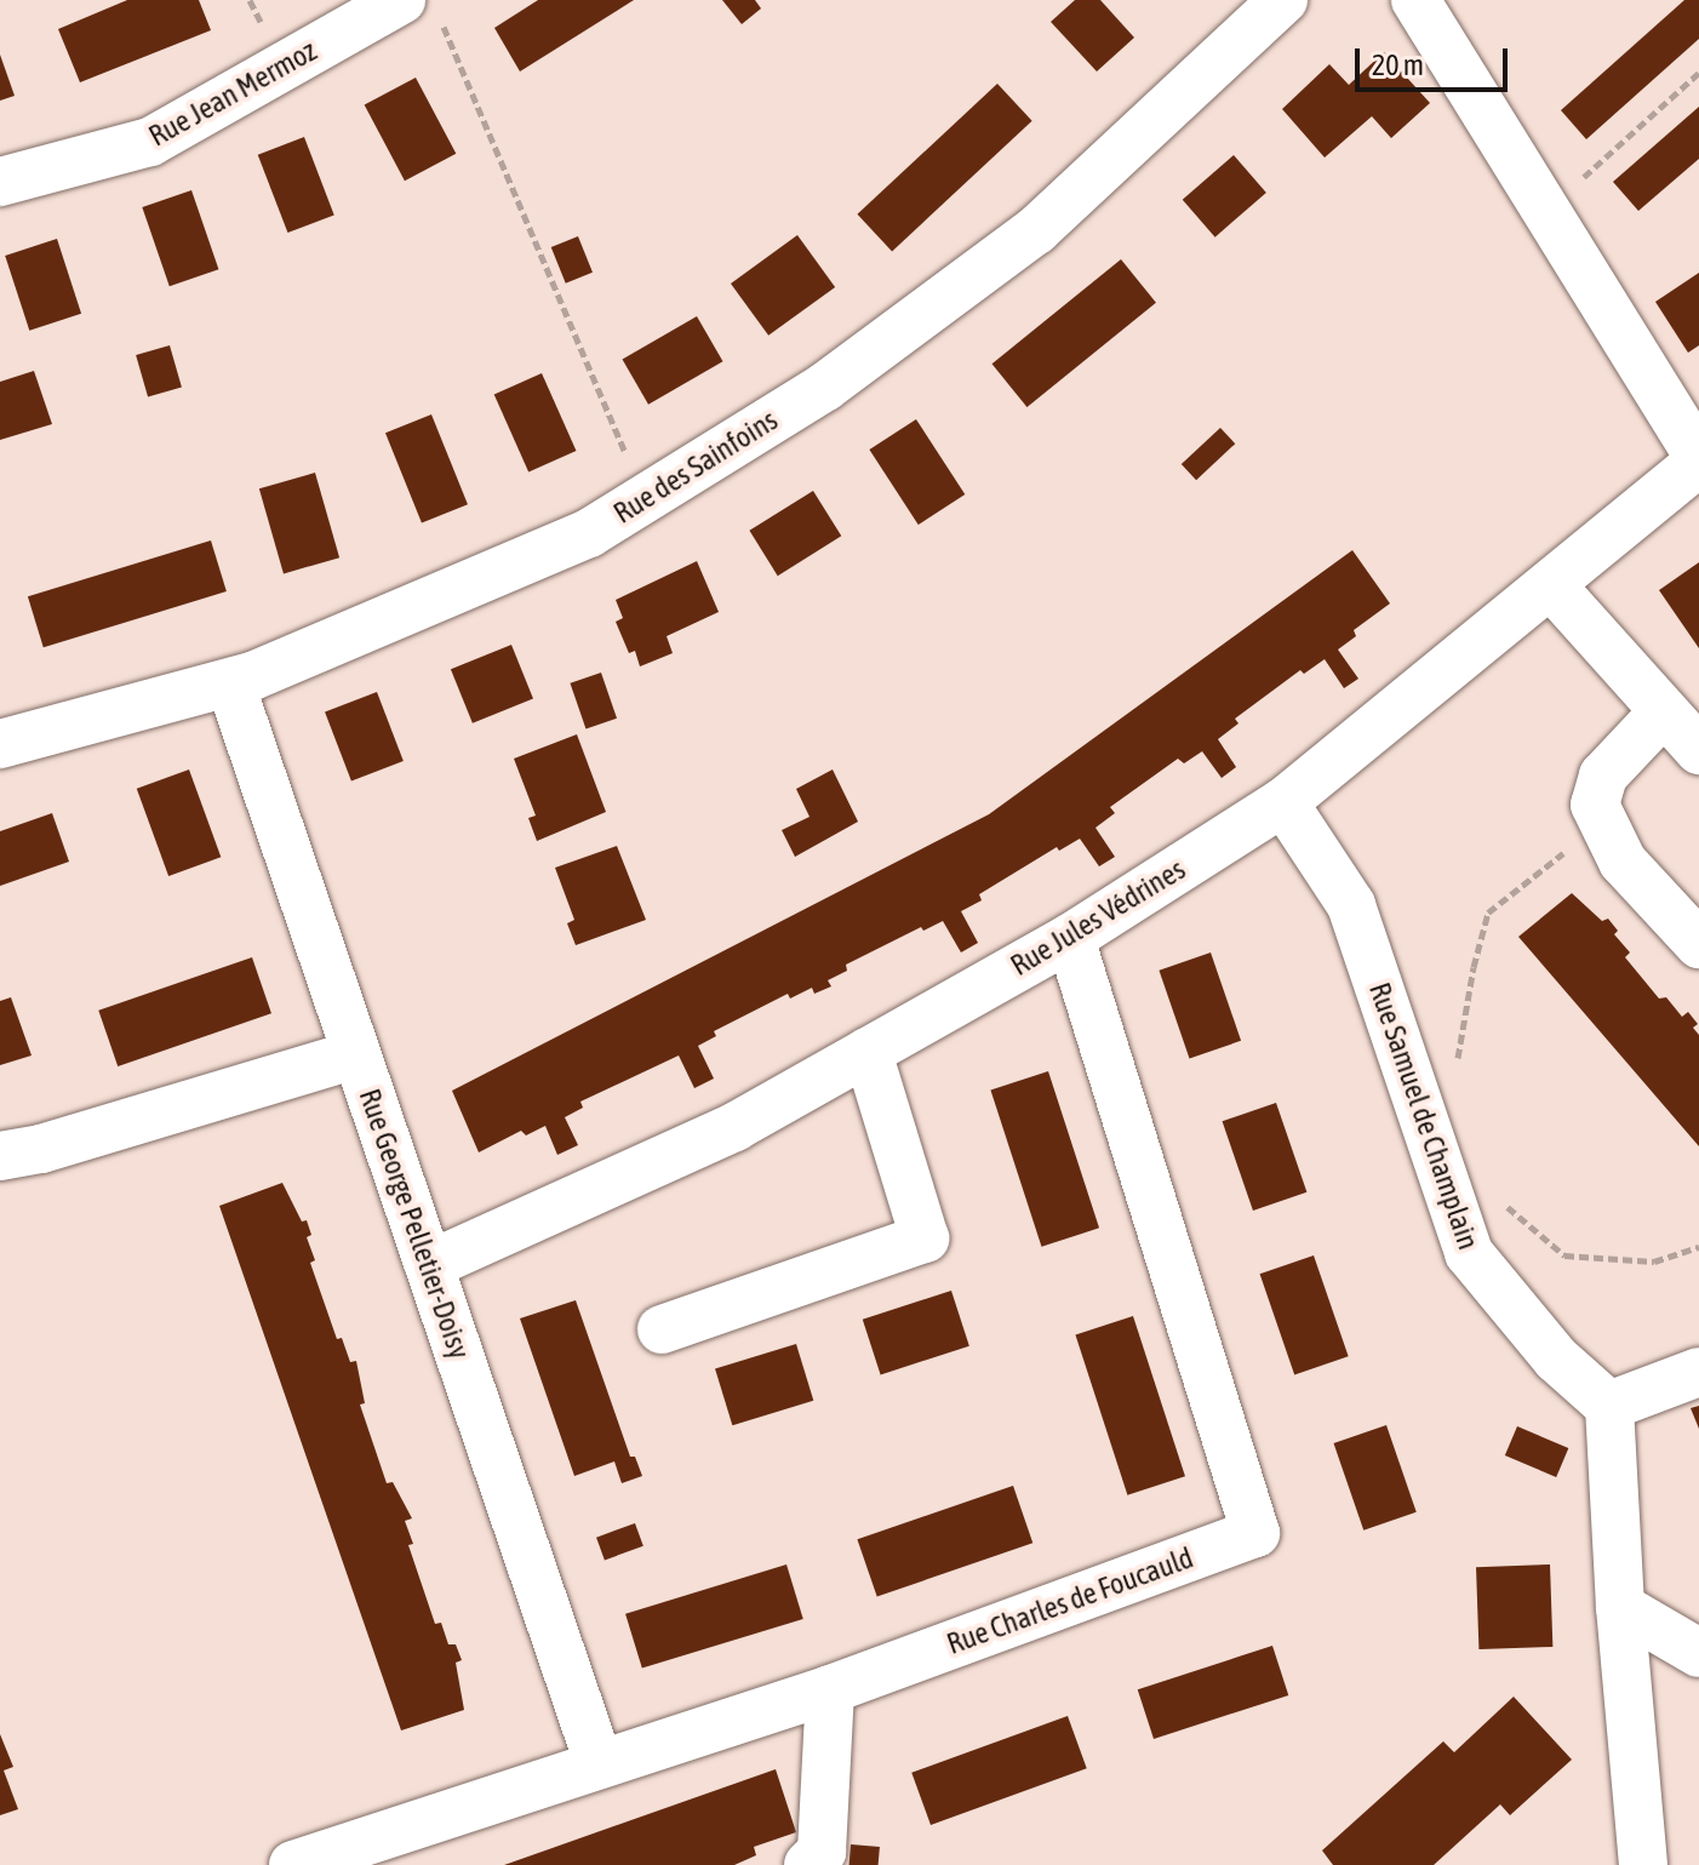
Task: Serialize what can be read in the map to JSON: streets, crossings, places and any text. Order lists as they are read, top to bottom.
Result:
{
  "streets": {
    "street": [
      "Rue Jean Mermoz",
      "Rue des Sainfoins",
      "Rue Jules Védrines",
      "Rue Samuel de Champlain",
      "Rue George Pelletier-Doisy",
      "Rue Charles de Foucauld"
    ]
  },
  "crossings": [
    ["Rue des Sainfoins", "Rue George Pelletier-Doisy"],
    ["Rue Jules Védrines", "Rue Samuel de Champlain"],
    ["Rue Jules Védrines", "Rue George Pelletier-Doisy"],
    ["Rue Jules Védrines", "Rue Charles de Foucauld"],
    ["Rue George Pelletier-Doisy", "Rue Charles de Foucauld"]
  ],
  "scale_bar": "20 m"
}
